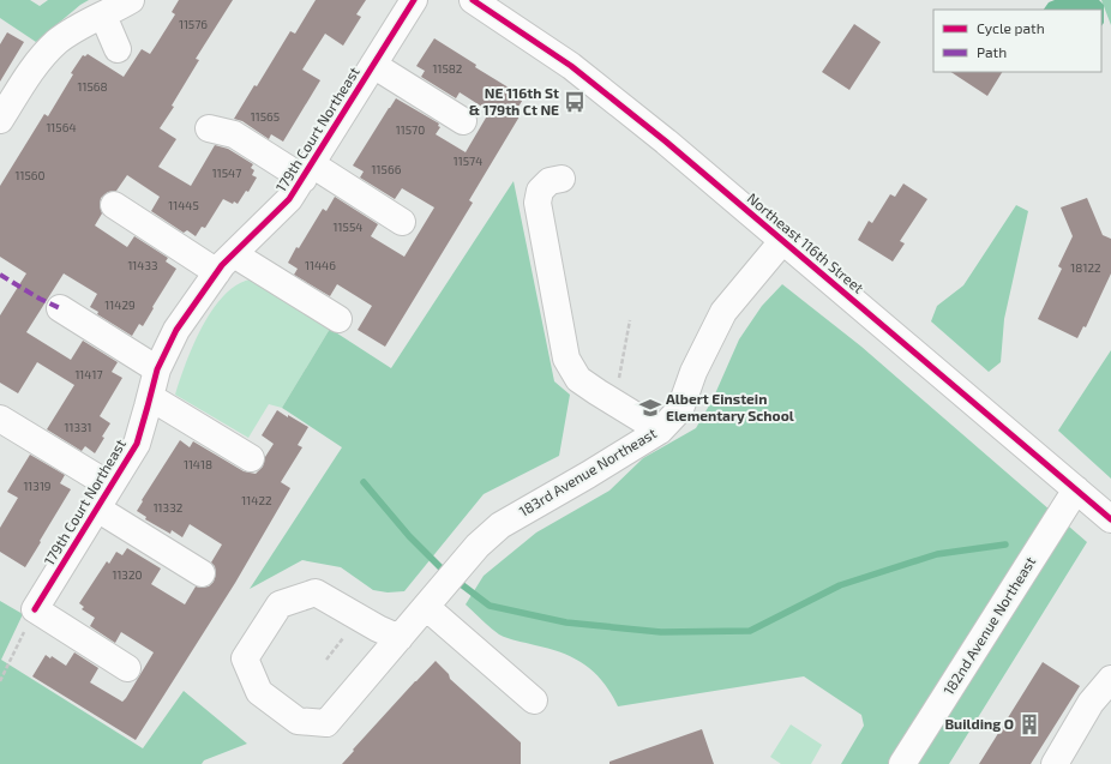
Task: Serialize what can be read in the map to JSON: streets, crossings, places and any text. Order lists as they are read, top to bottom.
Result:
{
  "streets": {
    "street": [
      "179th Court Northeast",
      "Northeast 116th Street",
      "183rd Avenue Northeast",
      "182nd Avenue Northeast"
    ]
  },
  "crossings": [
    ["Northeast 116th Street", "183rd Avenue Northeast"],
    ["Northeast 116th Street", "182nd Avenue Northeast"]
  ],
  "places": {
    "bus stop": ["NE 116th St & 179th Ct NE"],
    "school or university": ["Albert Einstein Elementary School"],
    "building": ["Building O"]
  },
  "house_numbers": [
    "11576",
    "11582",
    "11568",
    "11565",
    "11564",
    "11570",
    "11574",
    "11566",
    "11547",
    "11560",
    "11445",
    "11554",
    "11433",
    "11446",
    "18122",
    "11429",
    "11417",
    "11331",
    "11418",
    "11319",
    "11422",
    "11332",
    "11320"
  ],
  "legend": ["Cycle path", "Path"]
}
